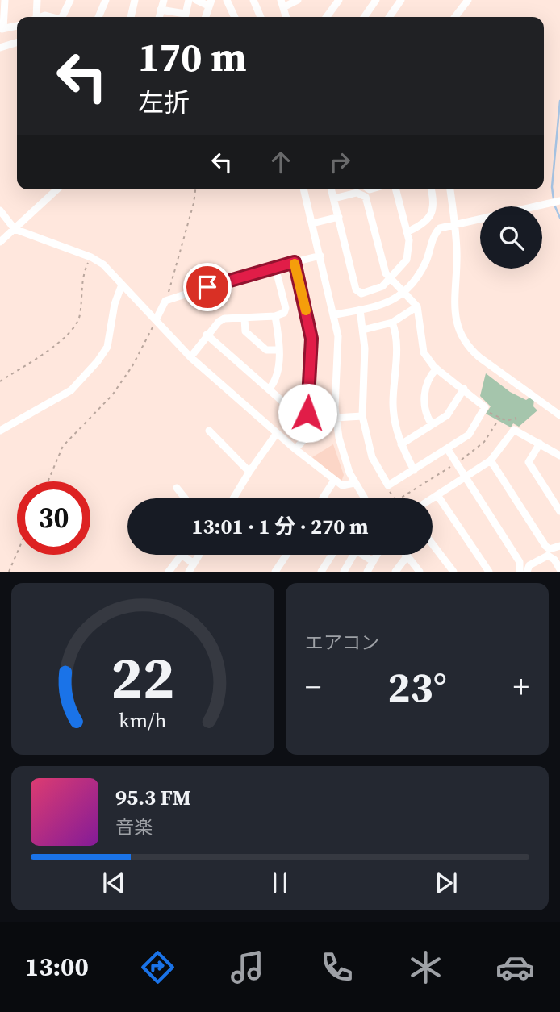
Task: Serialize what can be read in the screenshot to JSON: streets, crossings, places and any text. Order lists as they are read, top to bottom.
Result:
{
  "page": {
    "turn": ["170 m", "左折"],
    "limit": "30",
    "trip": "13:01 · 1 分 · 270 m",
    "tile": "エアコン",
    "heat": ["−", "23°", "+"],
    "song": ["95.3 FM", "音楽"],
    "tabs": "13:00",
    "gauge": ["22", "km/h"]
  }
}
